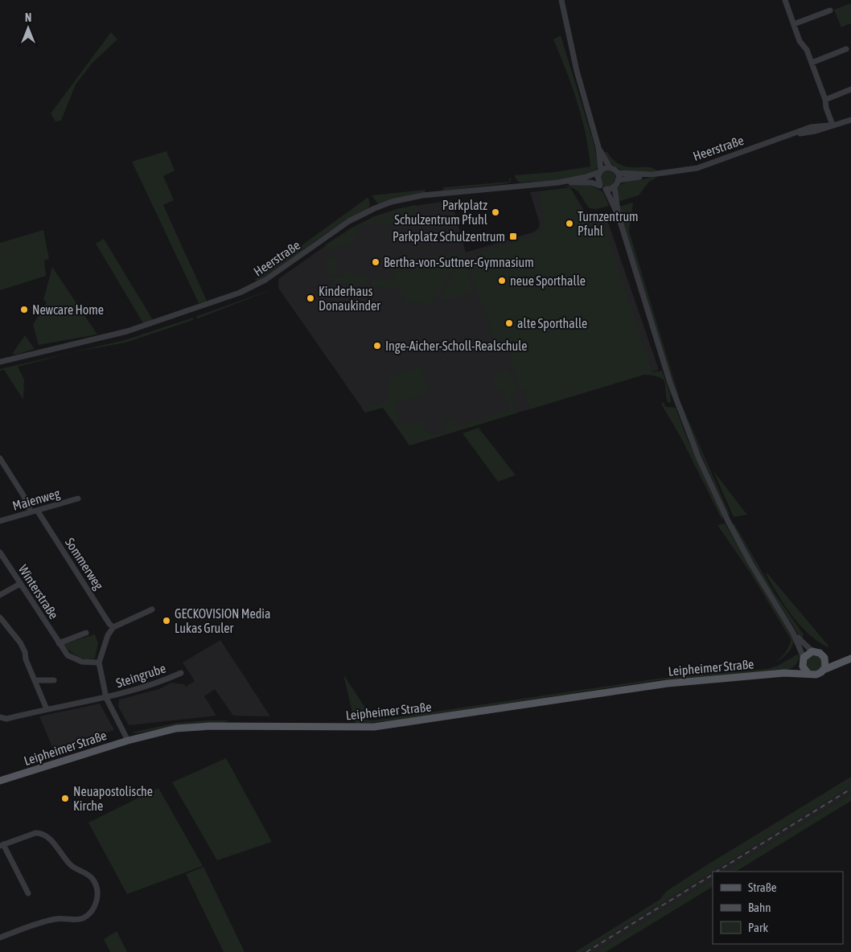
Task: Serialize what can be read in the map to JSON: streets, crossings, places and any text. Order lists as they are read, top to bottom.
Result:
{
  "streets": {
    "main road": ["Leipheimer Straße"],
    "street": [
      "Heerstraße",
      "Maienweg",
      "Sommerweg",
      "Winterstraße",
      "Steingrube"
    ]
  },
  "crossings": [
    ["Maienweg", "Sommerweg"]
  ],
  "places": {
    "other": [
      "Parkplatz Schulzentrum Pfuhl",
      "Turnzentrum Pfuhl",
      "Bertha-von-Suttner-Gymnasium",
      "neue Sporthalle",
      "Kinderhaus Donaukinder",
      "Newcare Home",
      "alte Sporthalle",
      "Inge-Aicher-Scholl-Realschule",
      "GECKOVISION Media Lukas Gruler",
      "Neuapostolische Kirche"
    ],
    "transit": ["Parkplatz Schulzentrum"]
  },
  "legend": ["Straße", "Bahn", "Park"],
  "north": "top"
}
